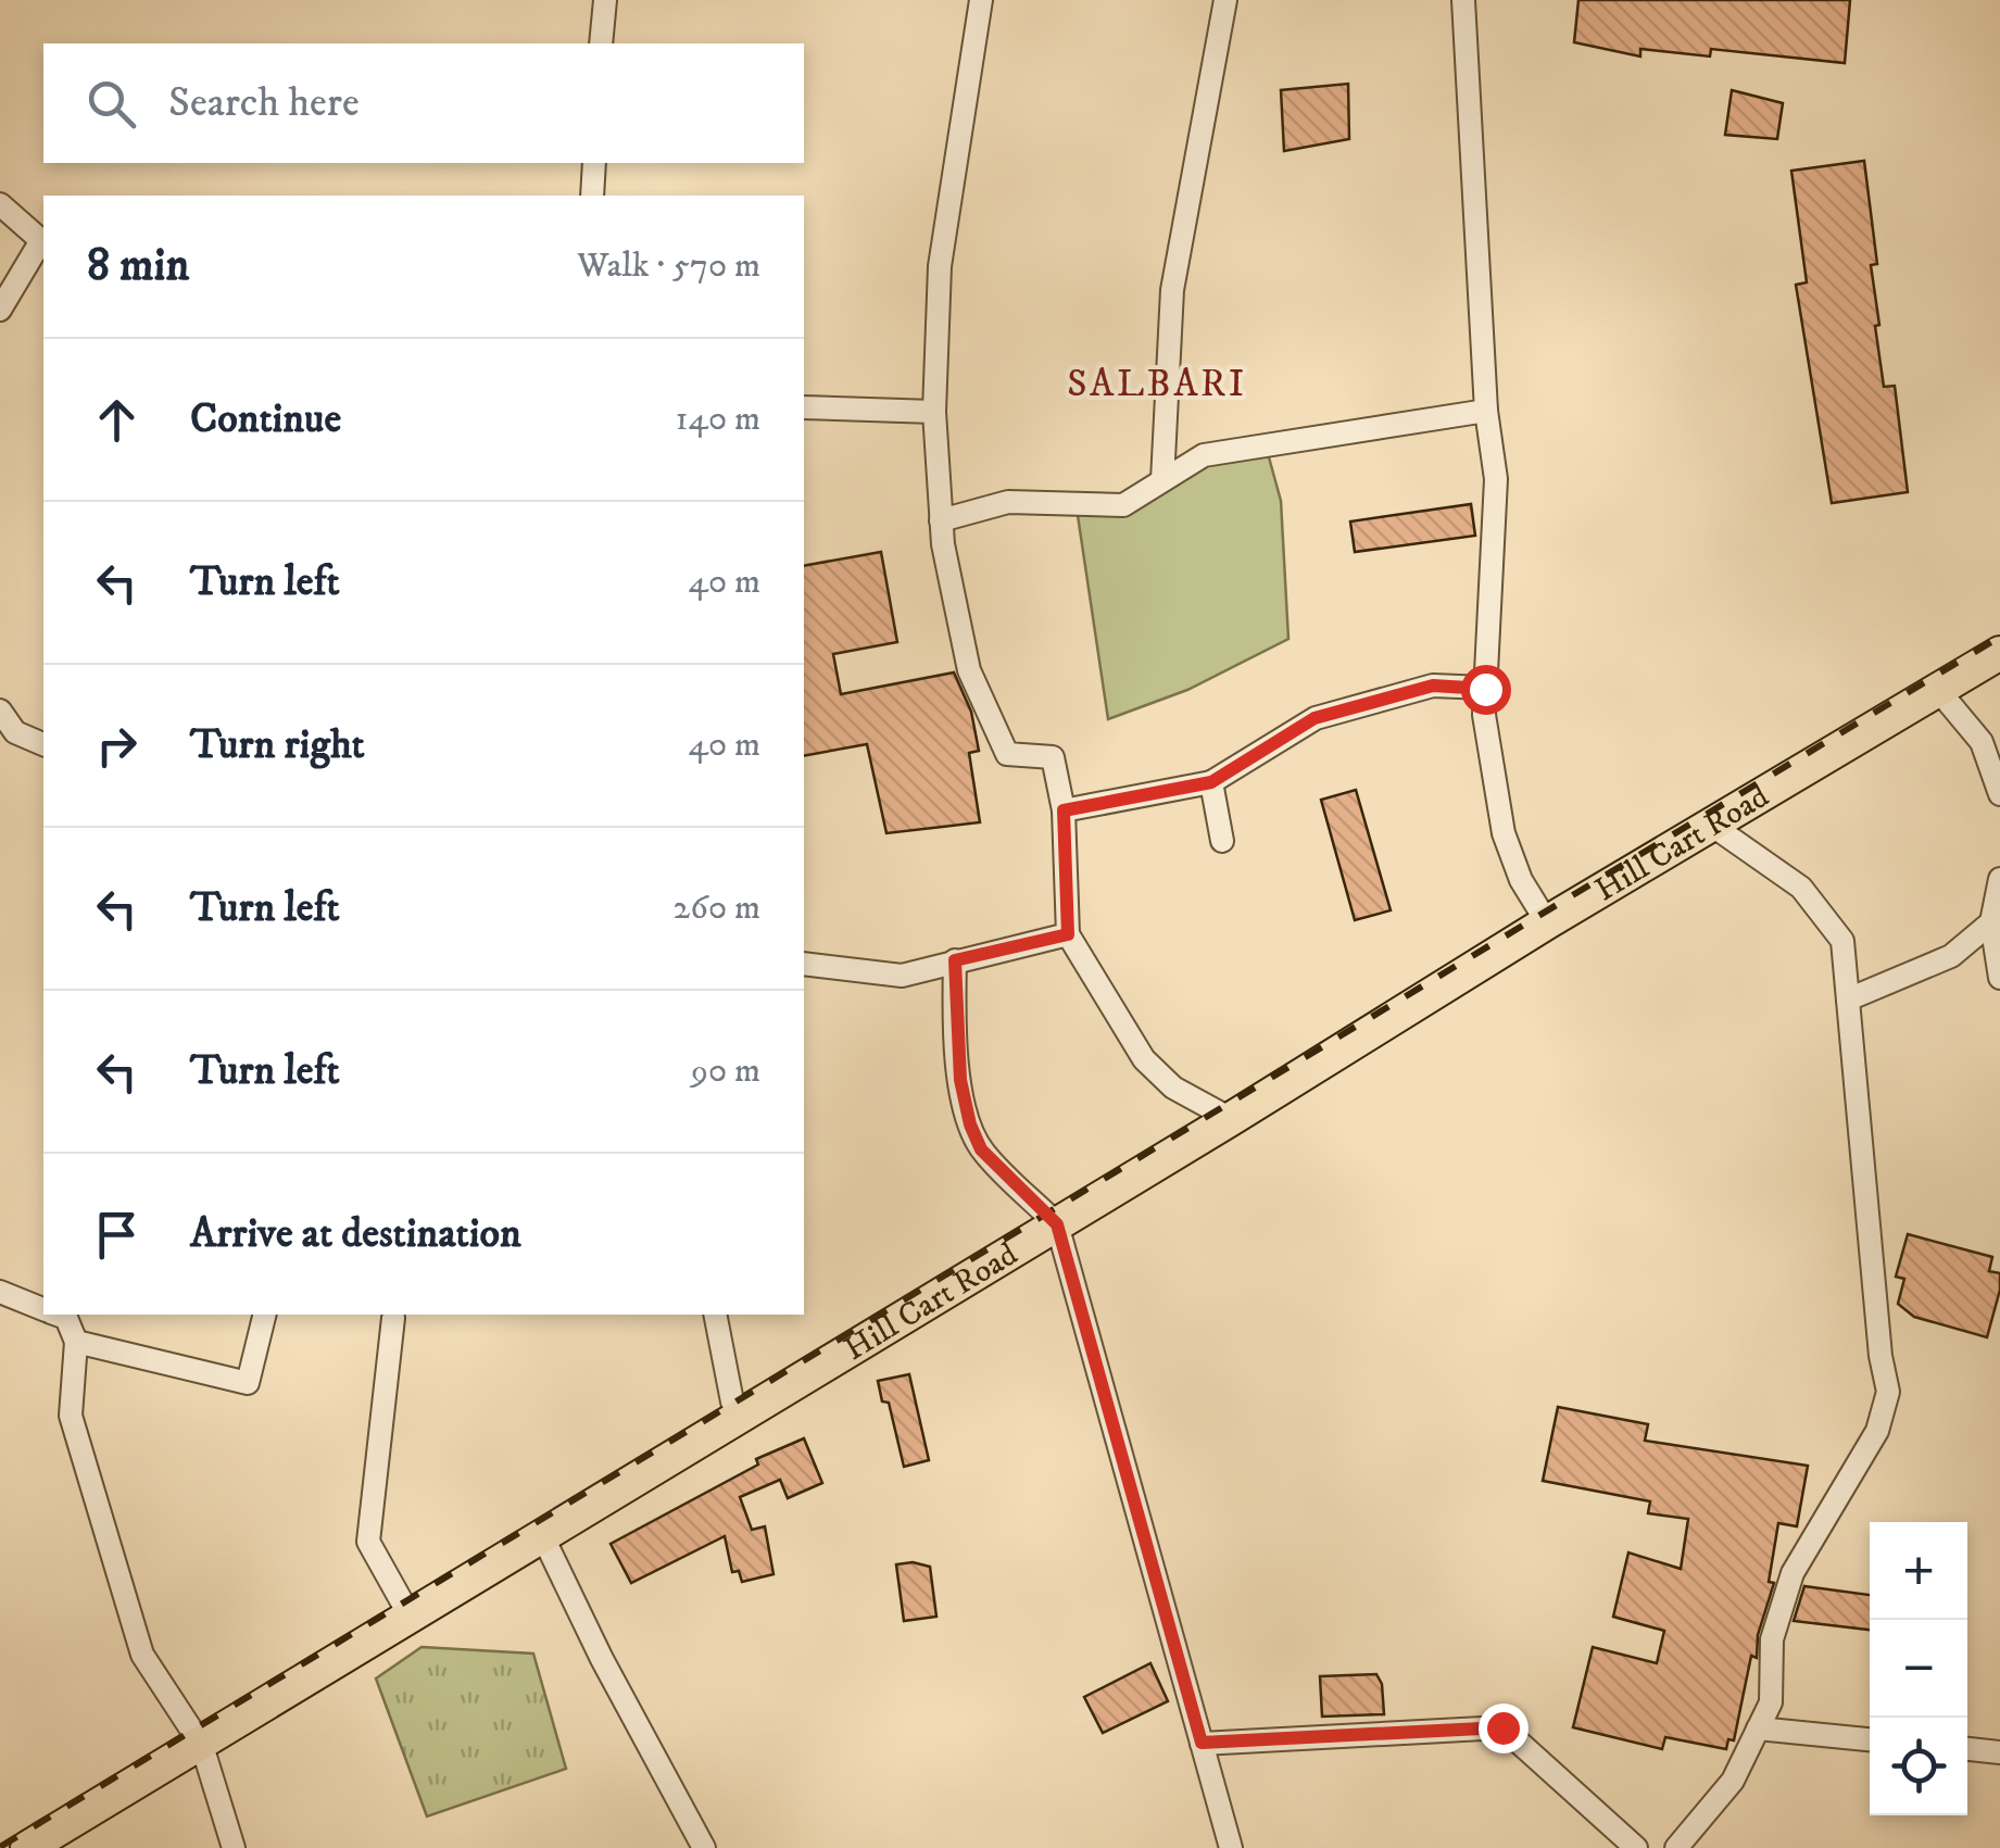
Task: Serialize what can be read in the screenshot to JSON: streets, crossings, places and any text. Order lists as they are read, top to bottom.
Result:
{
  "streets": {
    "highway": ["Hill Cart Road"]
  },
  "districts": ["SALBARI"],
  "page": {
    "search": "Search here",
    "heading": ["8 min", "Walk · 570 m"],
    "list": [
      ["Continue", "140 m"],
      ["Turn left", "40 m"],
      ["Turn right", "40 m"],
      ["Turn left", "260 m"],
      ["Turn left", "90 m"],
      "Arrive at destination"
    ],
    "map_buttons": ["+", "−"]
  }
}
